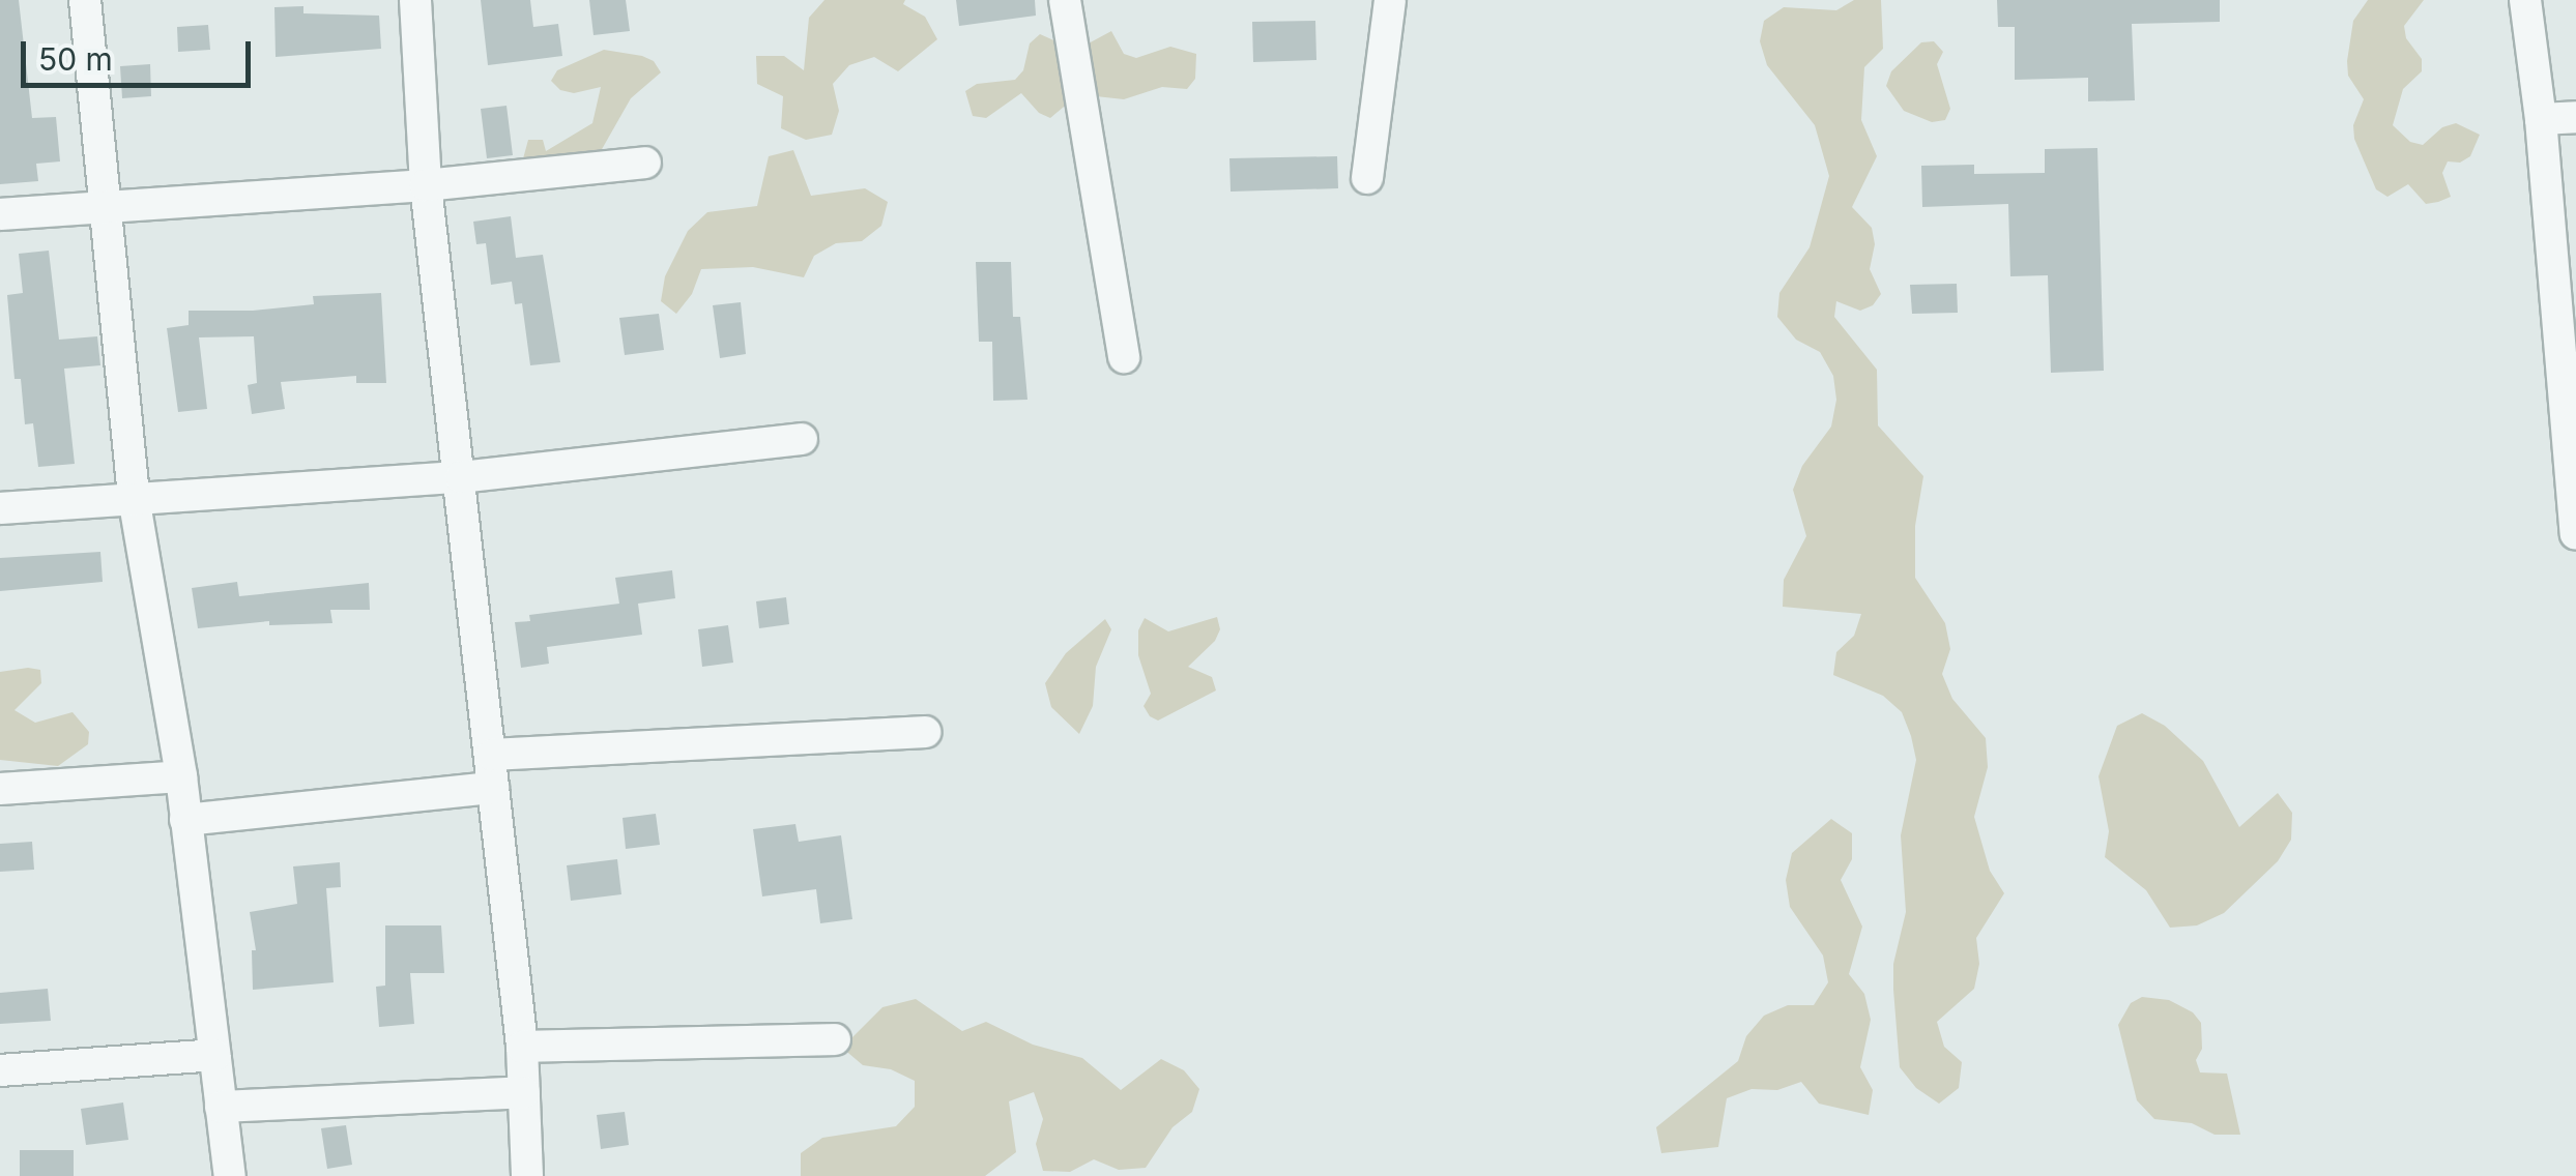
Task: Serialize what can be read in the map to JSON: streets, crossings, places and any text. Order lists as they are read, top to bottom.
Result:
{
  "scale_bar": "50 m"
}
